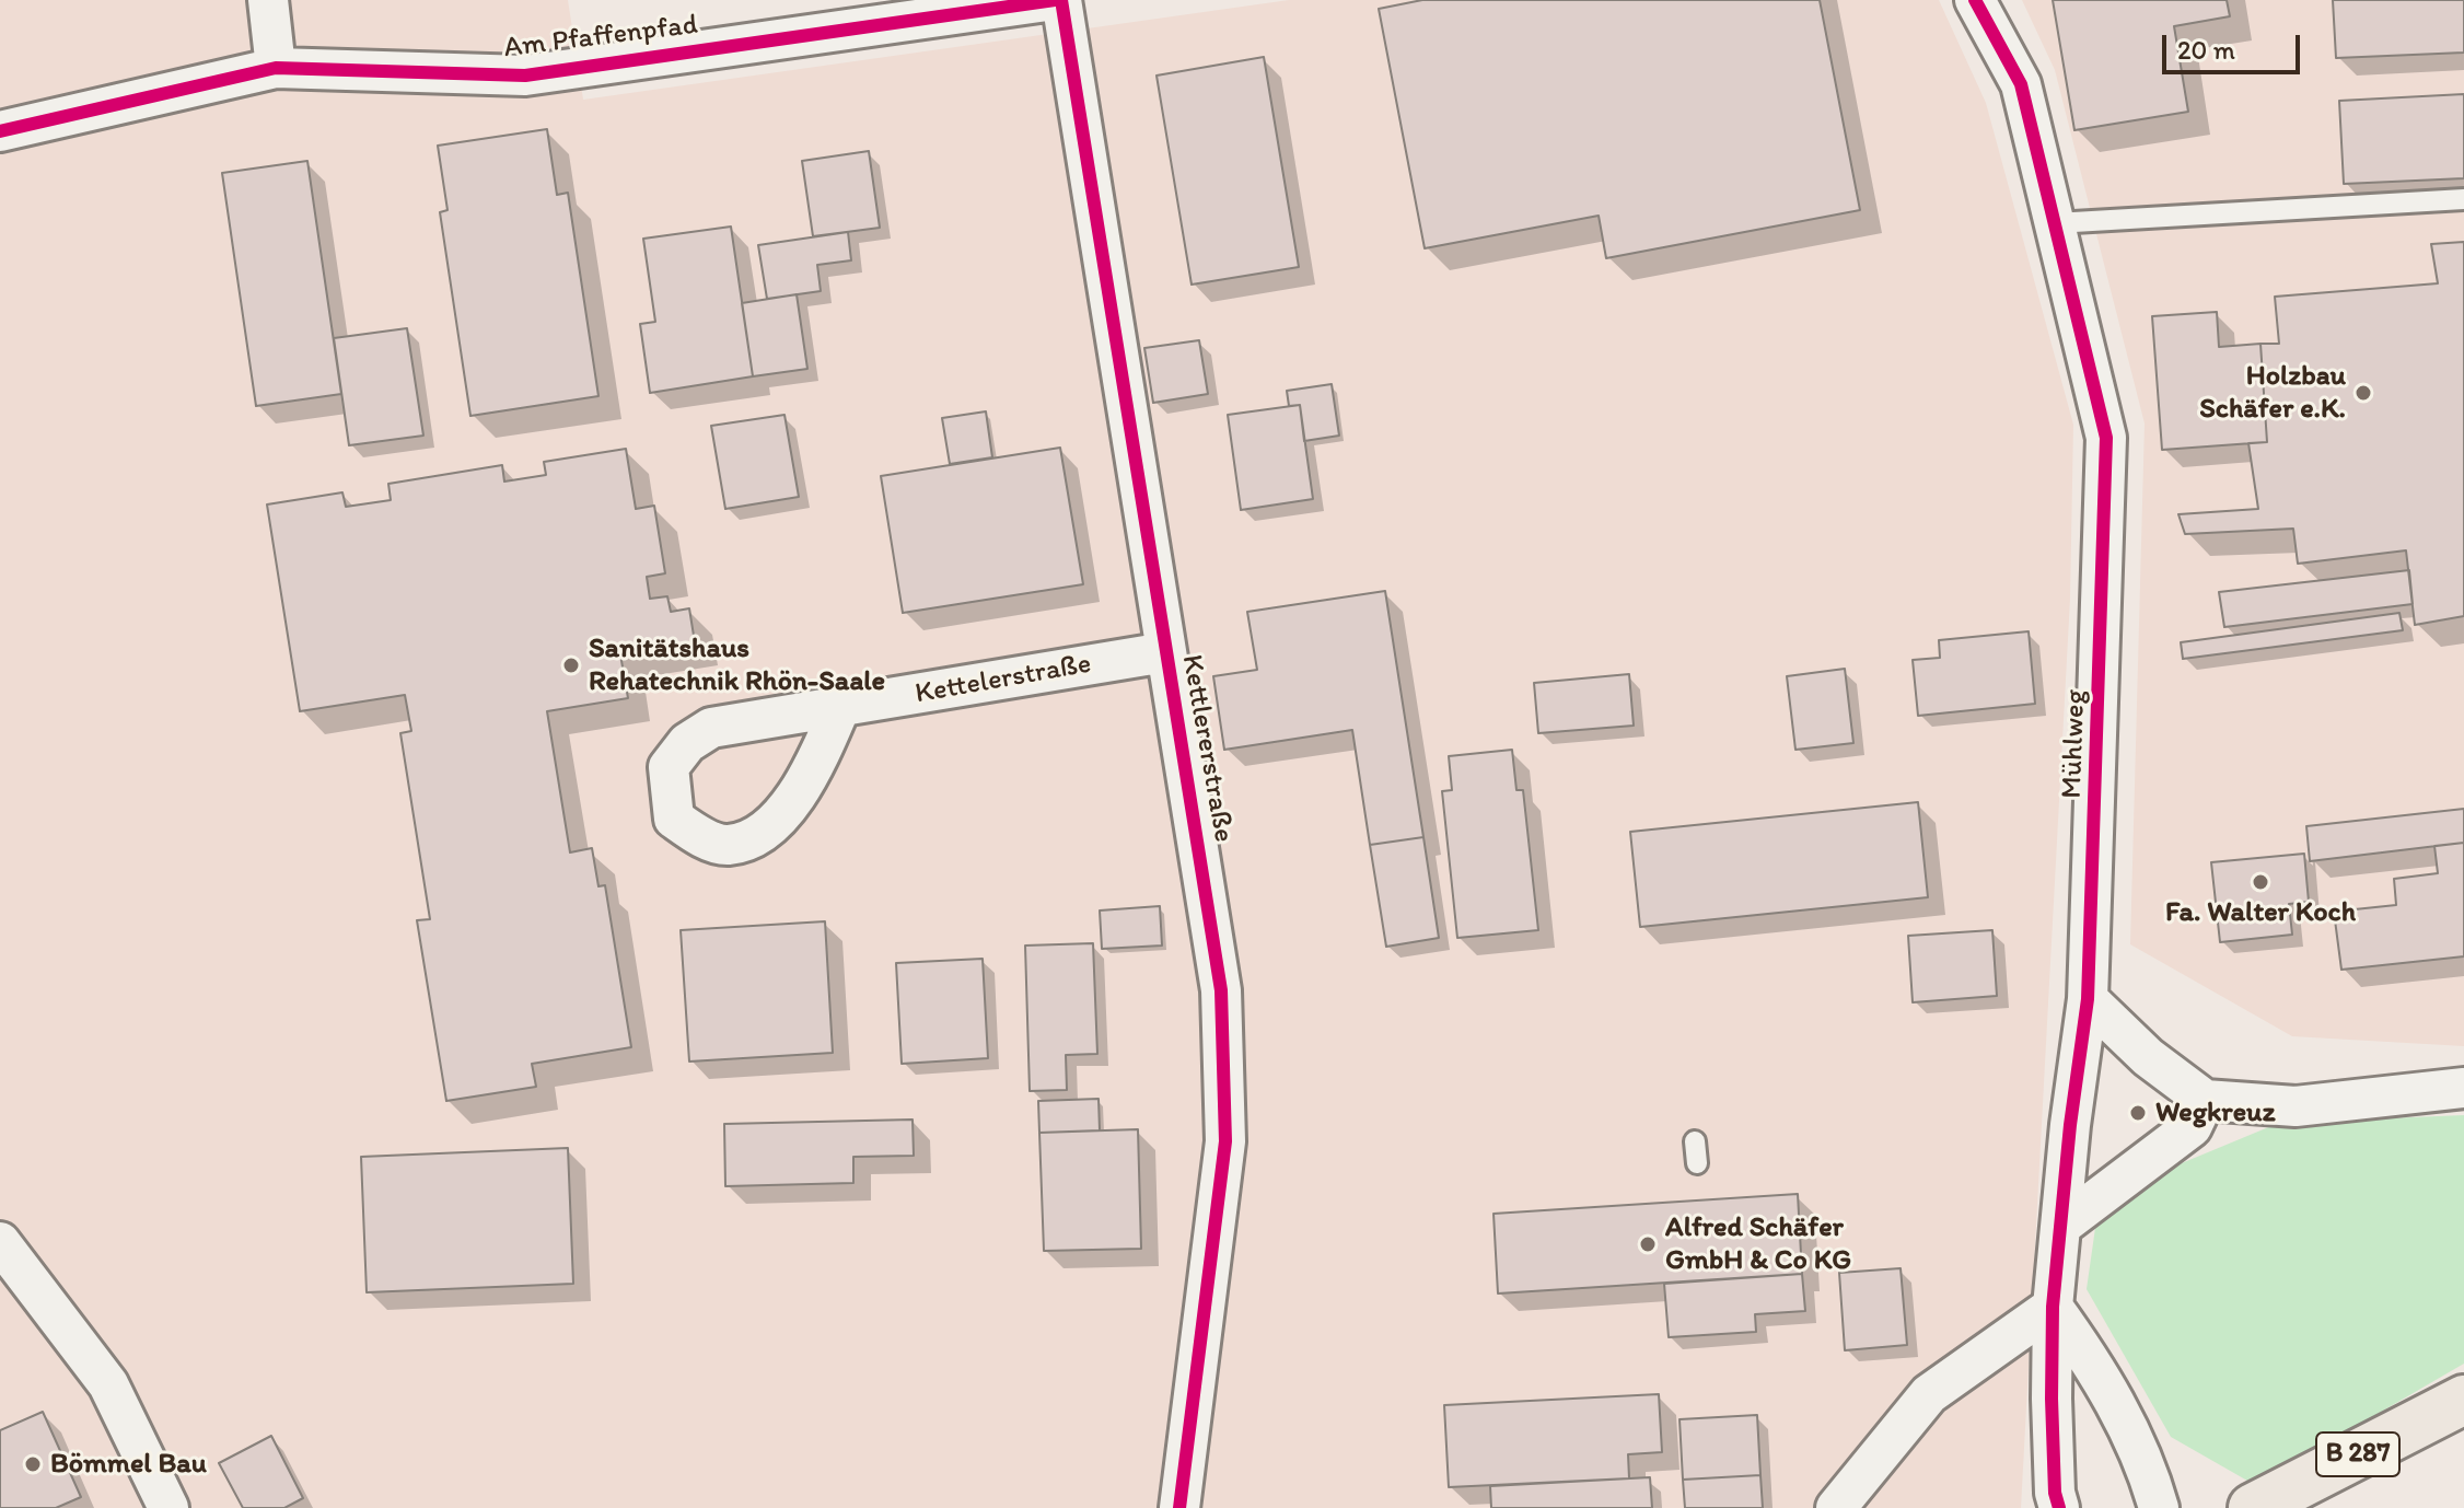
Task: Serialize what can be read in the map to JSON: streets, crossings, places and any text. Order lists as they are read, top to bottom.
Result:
{
  "streets": {
    "main road": ["B 287"],
    "street": [
      "Am Pfaffenpfad",
      "Kettelerstraße",
      "Mühlweg",
      "Kettlererstraße"
    ]
  },
  "crossings": [
    ["Kettelerstraße", "Kettlererstraße"]
  ],
  "places": [
    "Holzbau Schäfer e.K.",
    "Sanitätshaus Rehatechnik Rhön-Saale",
    "Fa. Walter Koch",
    "Wegkreuz",
    "Alfred Schäfer GmbH & Co KG",
    "Bömmel Bau"
  ],
  "scale_bar": "20 m"
}
